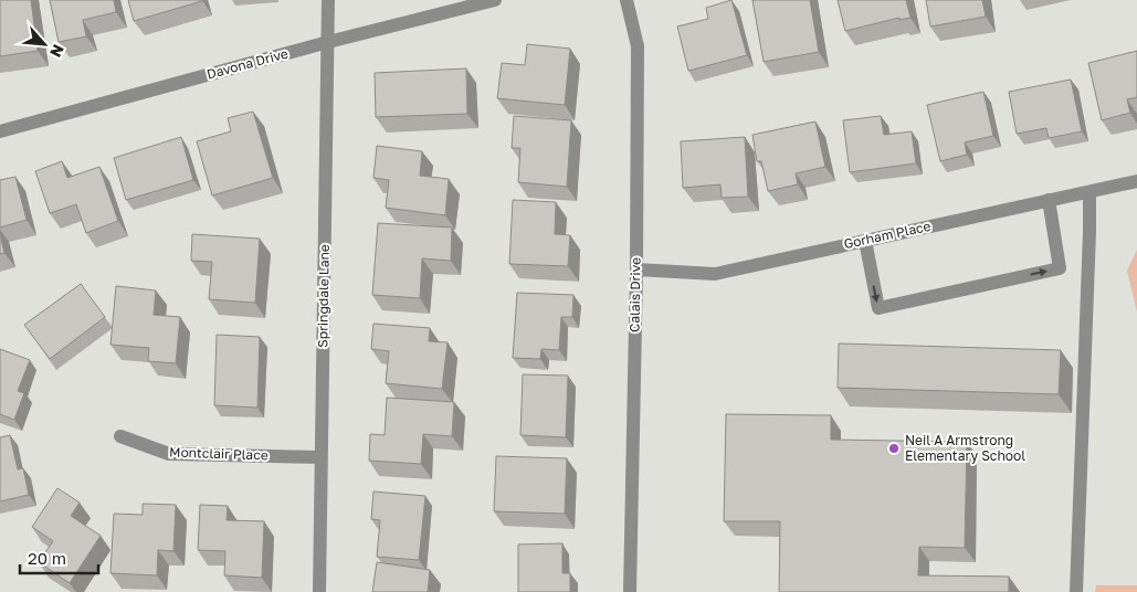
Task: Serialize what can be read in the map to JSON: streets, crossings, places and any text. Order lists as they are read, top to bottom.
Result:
{
  "streets": {
    "street": [
      "Davona Drive",
      "Gorham Place",
      "Calais Drive",
      "Springdale Lane",
      "Montclair Place"
    ]
  },
  "crossings": [
    ["Davona Drive", "Springdale Lane"],
    ["Gorham Place", "Calais Drive"],
    ["Springdale Lane", "Montclair Place"]
  ],
  "places": ["Neil A Armstrong Elementary School"],
  "scale_bar": "20 m",
  "north": "bottom right"
}
